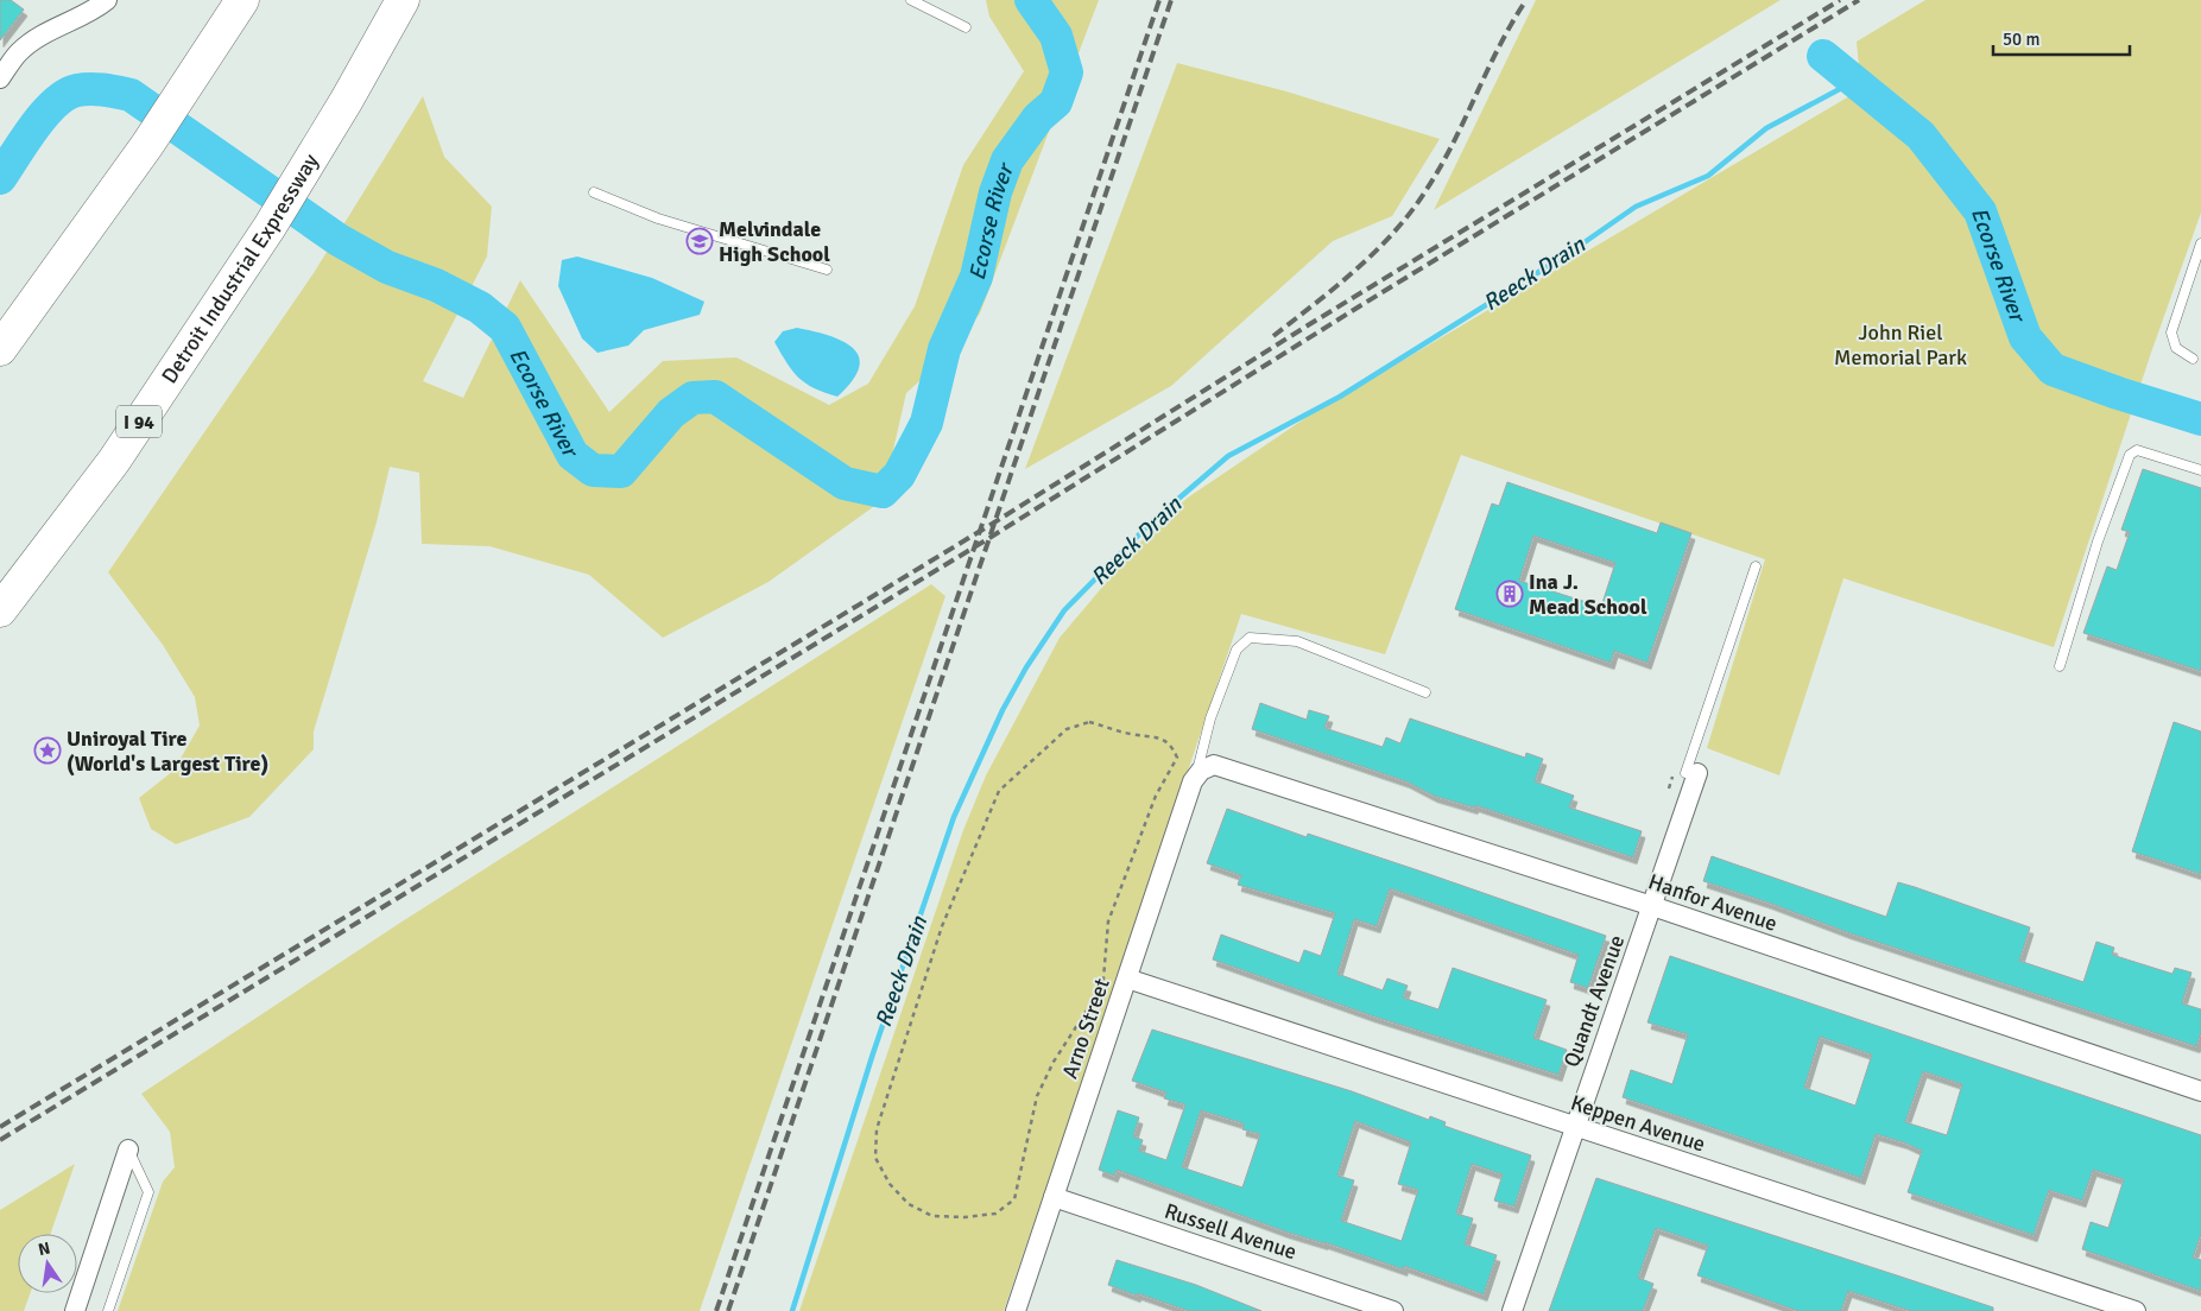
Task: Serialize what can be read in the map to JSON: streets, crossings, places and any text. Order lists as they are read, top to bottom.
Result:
{
  "streets": {
    "highway": ["Detroit Industrial Expressway", "I 94"],
    "street": [
      "Hanfor Avenue",
      "Quandt Avenue",
      "Arno Street",
      "Keppen Avenue",
      "Russell Avenue"
    ]
  },
  "crossings": [
    ["Hanfor Avenue", "Quandt Avenue"],
    ["Hanfor Avenue", "Arno Street"],
    ["Quandt Avenue", "Keppen Avenue"],
    ["Arno Street", "Keppen Avenue"],
    ["Arno Street", "Russell Avenue"]
  ],
  "water": ["Ecorse River", "Reeck Drain"],
  "parks": ["John Riel Memorial Park"],
  "places": {
    "school or university": ["Melvindale High School"],
    "building": ["Ina J. Mead School"],
    "place": ["Uniroyal Tire (World's Largest Tire)"]
  },
  "scale_bar": "50 m",
  "north": "top"
}
